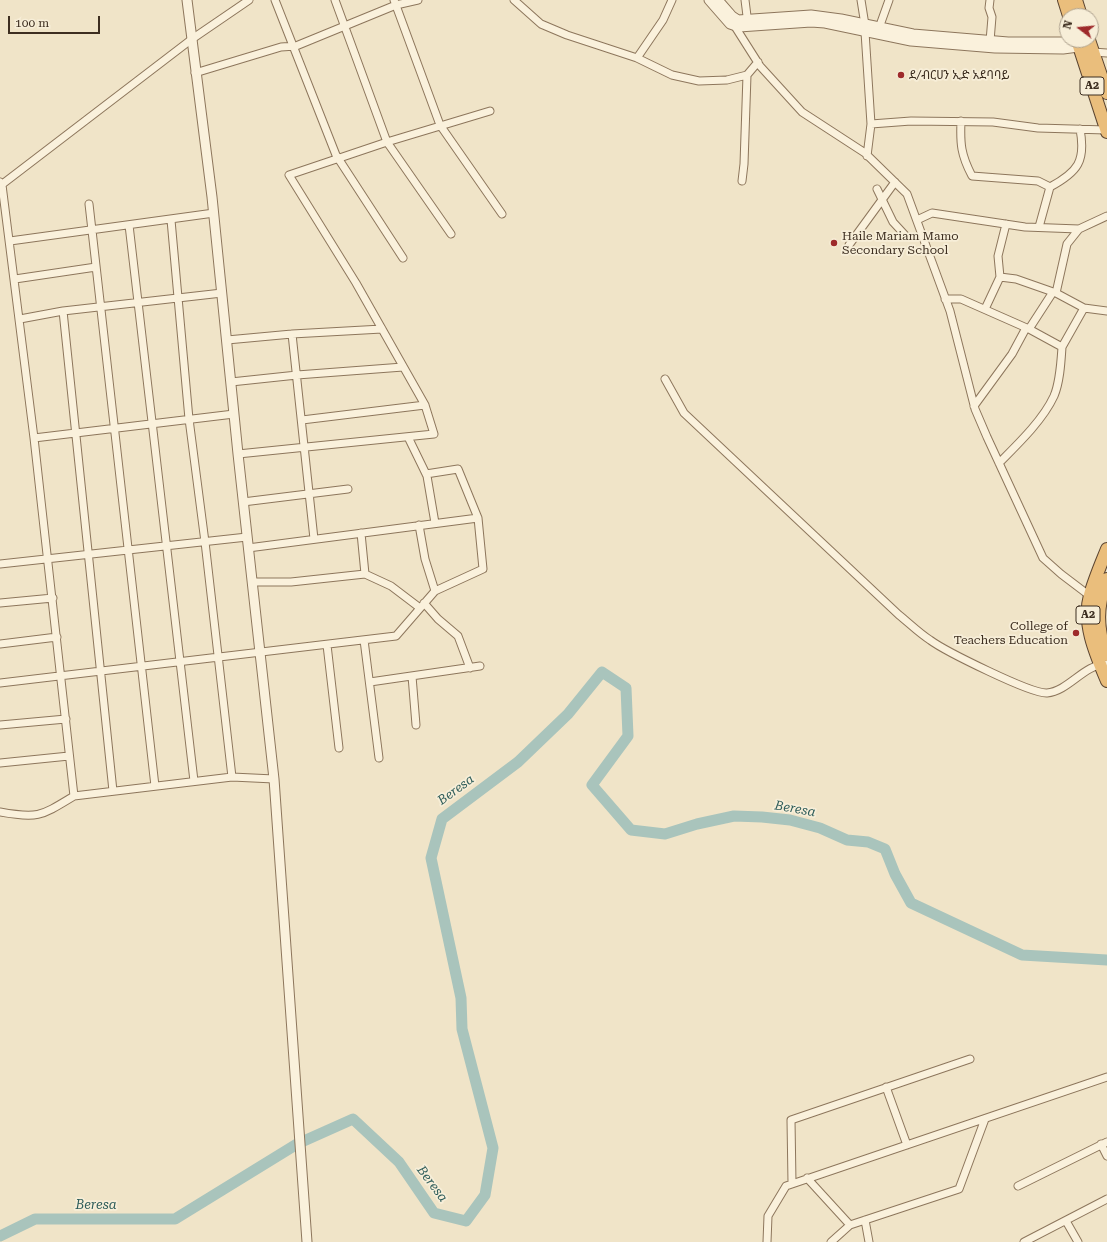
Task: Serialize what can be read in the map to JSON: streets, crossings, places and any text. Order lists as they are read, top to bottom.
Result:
{
  "streets": {
    "highway": ["A2"]
  },
  "water": ["Beresa"],
  "places": ["ደ/ብርሀን ኢድ አደባባይ", "Haile Mariam Mamo Secondary School", "College of Teachers Education"],
  "scale_bar": "100 m",
  "north": "left"
}
